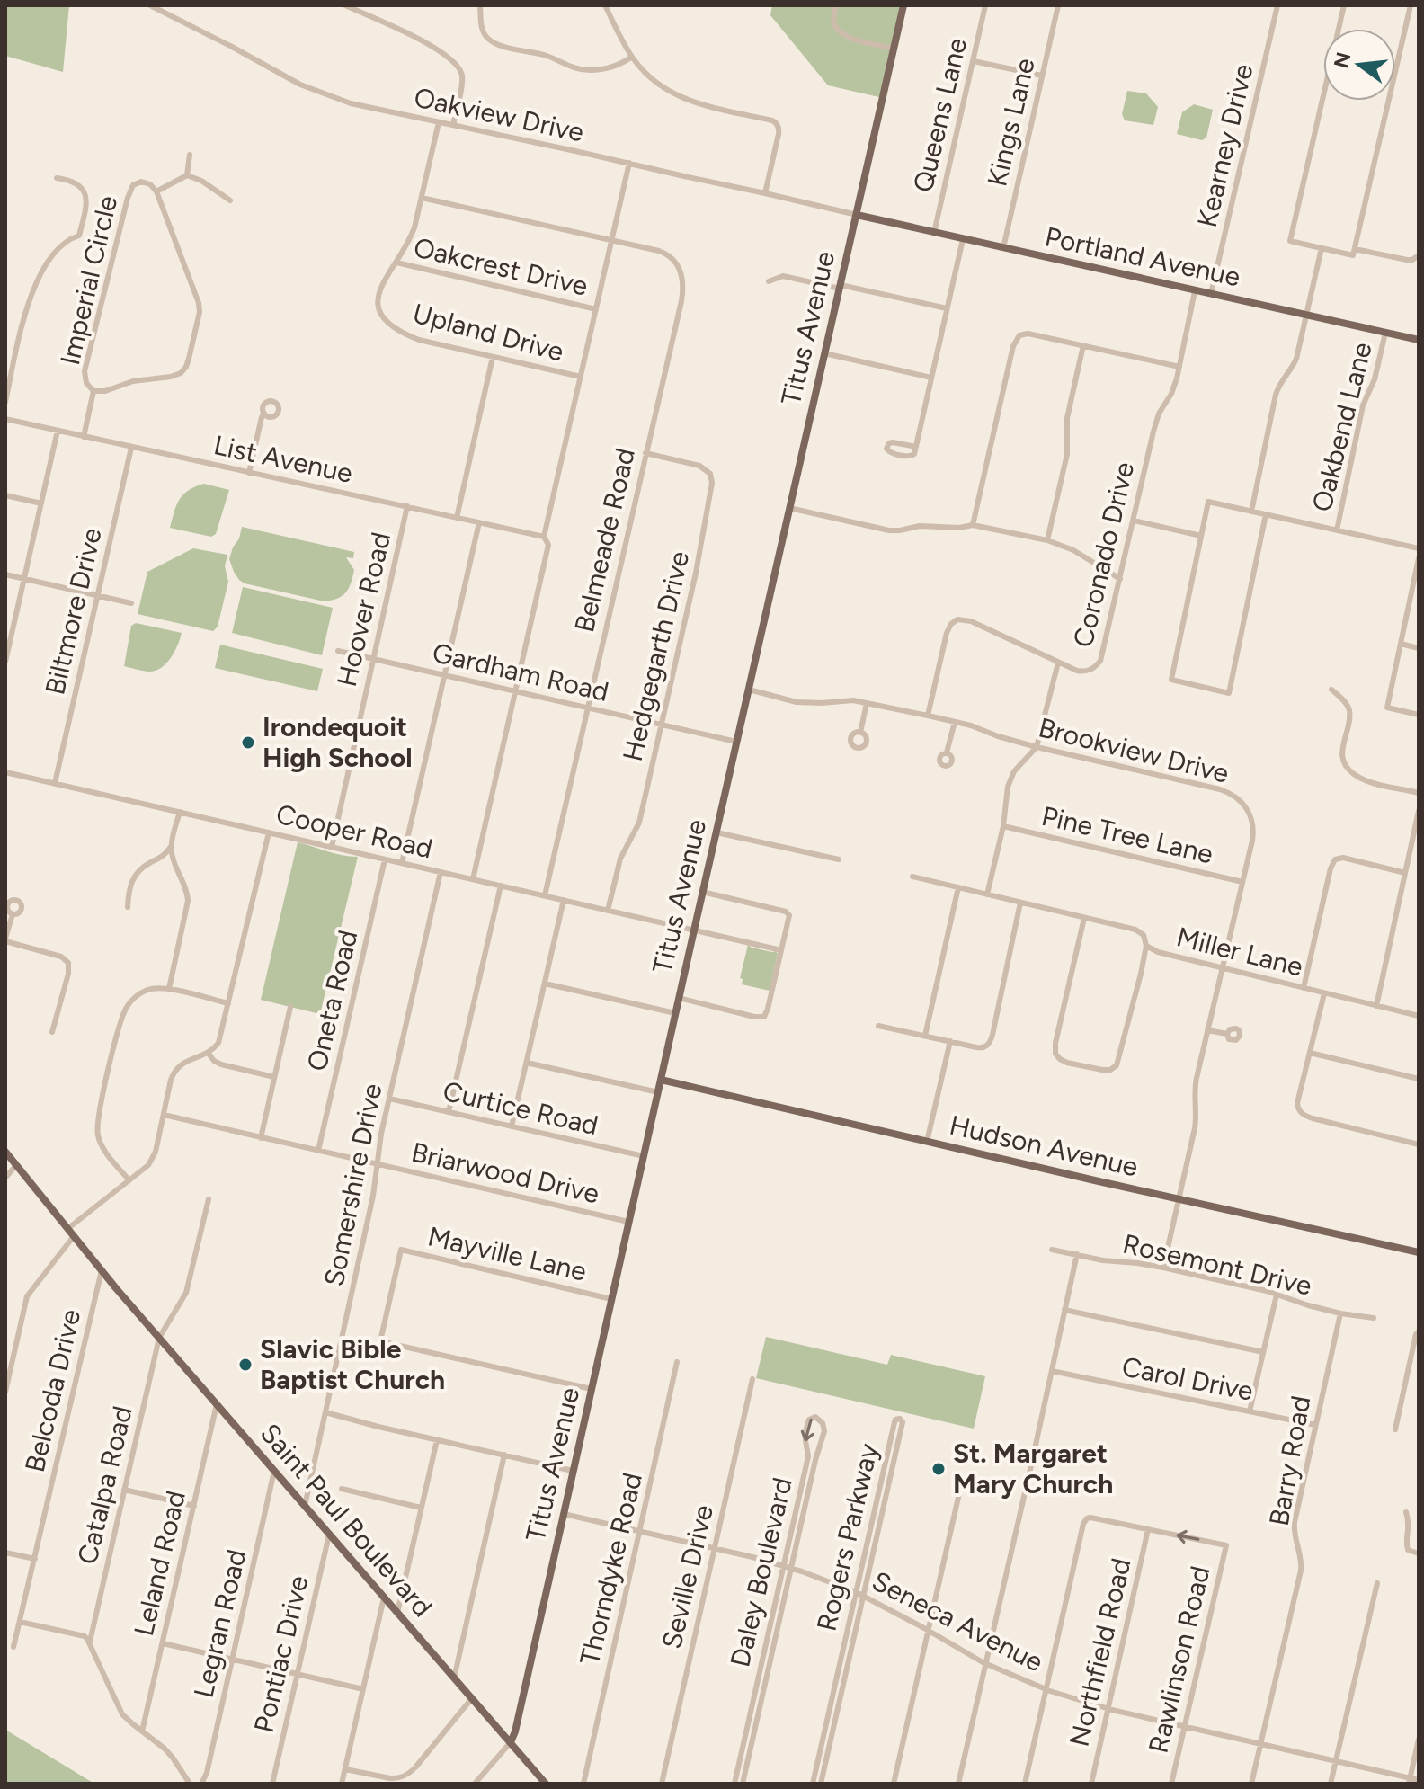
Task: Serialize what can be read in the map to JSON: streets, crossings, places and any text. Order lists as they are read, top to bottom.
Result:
{
  "streets": {
    "main road": [
      "Portland Avenue",
      "Titus Avenue",
      "Hudson Avenue",
      "Saint Paul Boulevard"
    ],
    "street": [
      "Oakview Drive",
      "Queens Lane",
      "Kings Lane",
      "Kearney Drive",
      "Oakcrest Drive",
      "Imperial Circle",
      "Upland Drive",
      "Oakbend Lane",
      "List Avenue",
      "Belmeade Road",
      "Coronado Drive",
      "Hoover Road",
      "Biltmore Drive",
      "Hedgegarth Drive",
      "Gardham Road",
      "Brookview Drive",
      "Cooper Road",
      "Pine Tree Lane",
      "Miller Lane",
      "Oneta Road",
      "Curtice Road",
      "Briarwood Drive",
      "Somershire Drive",
      "Mayville Lane",
      "Rosemont Drive",
      "Carol Drive",
      "Belcoda Drive",
      "Barry Road",
      "Catalpa Road",
      "Rogers Parkway",
      "Leland Road",
      "Thorndyke Road",
      "Daley Boulevard",
      "Seville Drive",
      "Seneca Avenue",
      "Legran Road",
      "Northfield Road",
      "Pontiac Drive",
      "Rawlinson Road"
    ]
  },
  "crossings": [
    ["Oakview Drive", "Portland Avenue"],
    ["Oakview Drive", "Titus Avenue"],
    ["Oakview Drive", "Upland Drive"],
    ["Queens Lane", "Portland Avenue"],
    ["Kings Lane", "Portland Avenue"],
    ["Kearney Drive", "Portland Avenue"],
    ["Portland Avenue", "Titus Avenue"],
    ["Portland Avenue", "Oakbend Lane"],
    ["Portland Avenue", "Coronado Drive"],
    ["Oakcrest Drive", "Upland Drive"],
    ["Imperial Circle", "List Avenue"],
    ["Titus Avenue", "Gardham Road"],
    ["Titus Avenue", "Brookview Drive"],
    ["Titus Avenue", "Cooper Road"],
    ["Titus Avenue", "Curtice Road"],
    ["Titus Avenue", "Hudson Avenue"],
    ["Titus Avenue", "Briarwood Drive"],
    ["Titus Avenue", "Mayville Lane"],
    ["Titus Avenue", "Saint Paul Boulevard"],
    ["Titus Avenue", "Seneca Avenue"],
    ["Upland Drive", "Belmeade Road"],
    ["List Avenue", "Hoover Road"],
    ["List Avenue", "Biltmore Drive"],
    ["Belmeade Road", "Hedgegarth Drive"],
    ["Belmeade Road", "Gardham Road"],
    ["Belmeade Road", "Cooper Road"],
    ["Coronado Drive", "Brookview Drive"],
    ["Hoover Road", "Gardham Road"],
    ["Hoover Road", "Cooper Road"],
    ["Biltmore Drive", "Cooper Road"],
    ["Hedgegarth Drive", "Gardham Road"],
    ["Hedgegarth Drive", "Cooper Road"],
    ["Brookview Drive", "Pine Tree Lane"],
    ["Brookview Drive", "Miller Lane"],
    ["Brookview Drive", "Hudson Avenue"],
    ["Brookview Drive", "Rosemont Drive"],
    ["Cooper Road", "Oneta Road"],
    ["Cooper Road", "Somershire Drive"],
    ["Oneta Road", "Briarwood Drive"],
    ["Curtice Road", "Somershire Drive"],
    ["Briarwood Drive", "Somershire Drive"],
    ["Somershire Drive", "Saint Paul Boulevard"],
    ["Rosemont Drive", "Barry Road"],
    ["Carol Drive", "Barry Road"],
    ["Belcoda Drive", "Saint Paul Boulevard"],
    ["Barry Road", "Seneca Avenue"],
    ["Catalpa Road", "Saint Paul Boulevard"],
    ["Saint Paul Boulevard", "Leland Road"],
    ["Saint Paul Boulevard", "Legran Road"],
    ["Saint Paul Boulevard", "Pontiac Drive"],
    ["Rogers Parkway", "Seneca Avenue"],
    ["Thorndyke Road", "Seneca Avenue"],
    ["Daley Boulevard", "Seneca Avenue"],
    ["Seville Drive", "Seneca Avenue"],
    ["Seneca Avenue", "Northfield Road"],
    ["Seneca Avenue", "Rawlinson Road"],
    ["Northfield Road", "Rawlinson Road"]
  ],
  "places": ["Irondequoit High School", "Slavic Bible Baptist Church", "St. Margaret Mary Church"],
  "north": "left"
}
